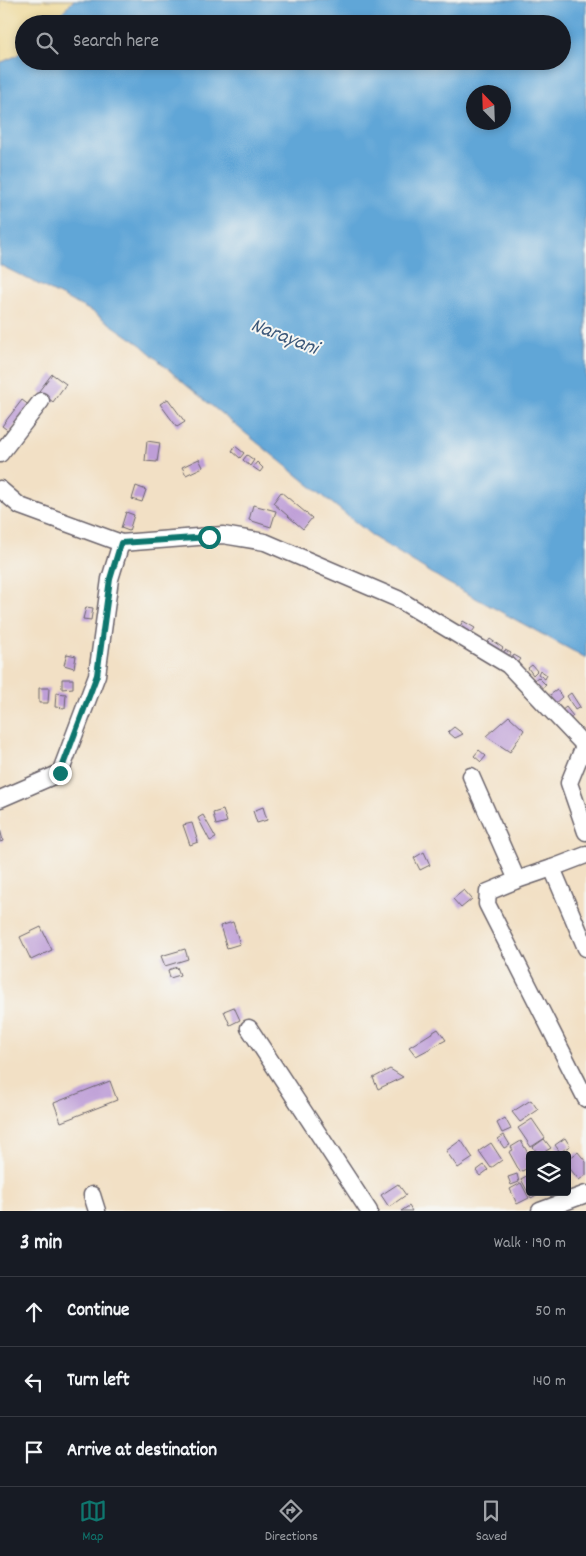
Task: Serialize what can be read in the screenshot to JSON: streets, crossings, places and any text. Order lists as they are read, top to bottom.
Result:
{
  "water": ["Narayani"],
  "north": "top left",
  "page": {
    "search": "Search here",
    "heading": ["3 min", "Walk · 190 m"],
    "list": [
      ["Continue", "50 m"],
      ["Turn left", "140 m"],
      "Arrive at destination"
    ],
    "nav": ["Map", "Directions", "Saved"]
  }
}
